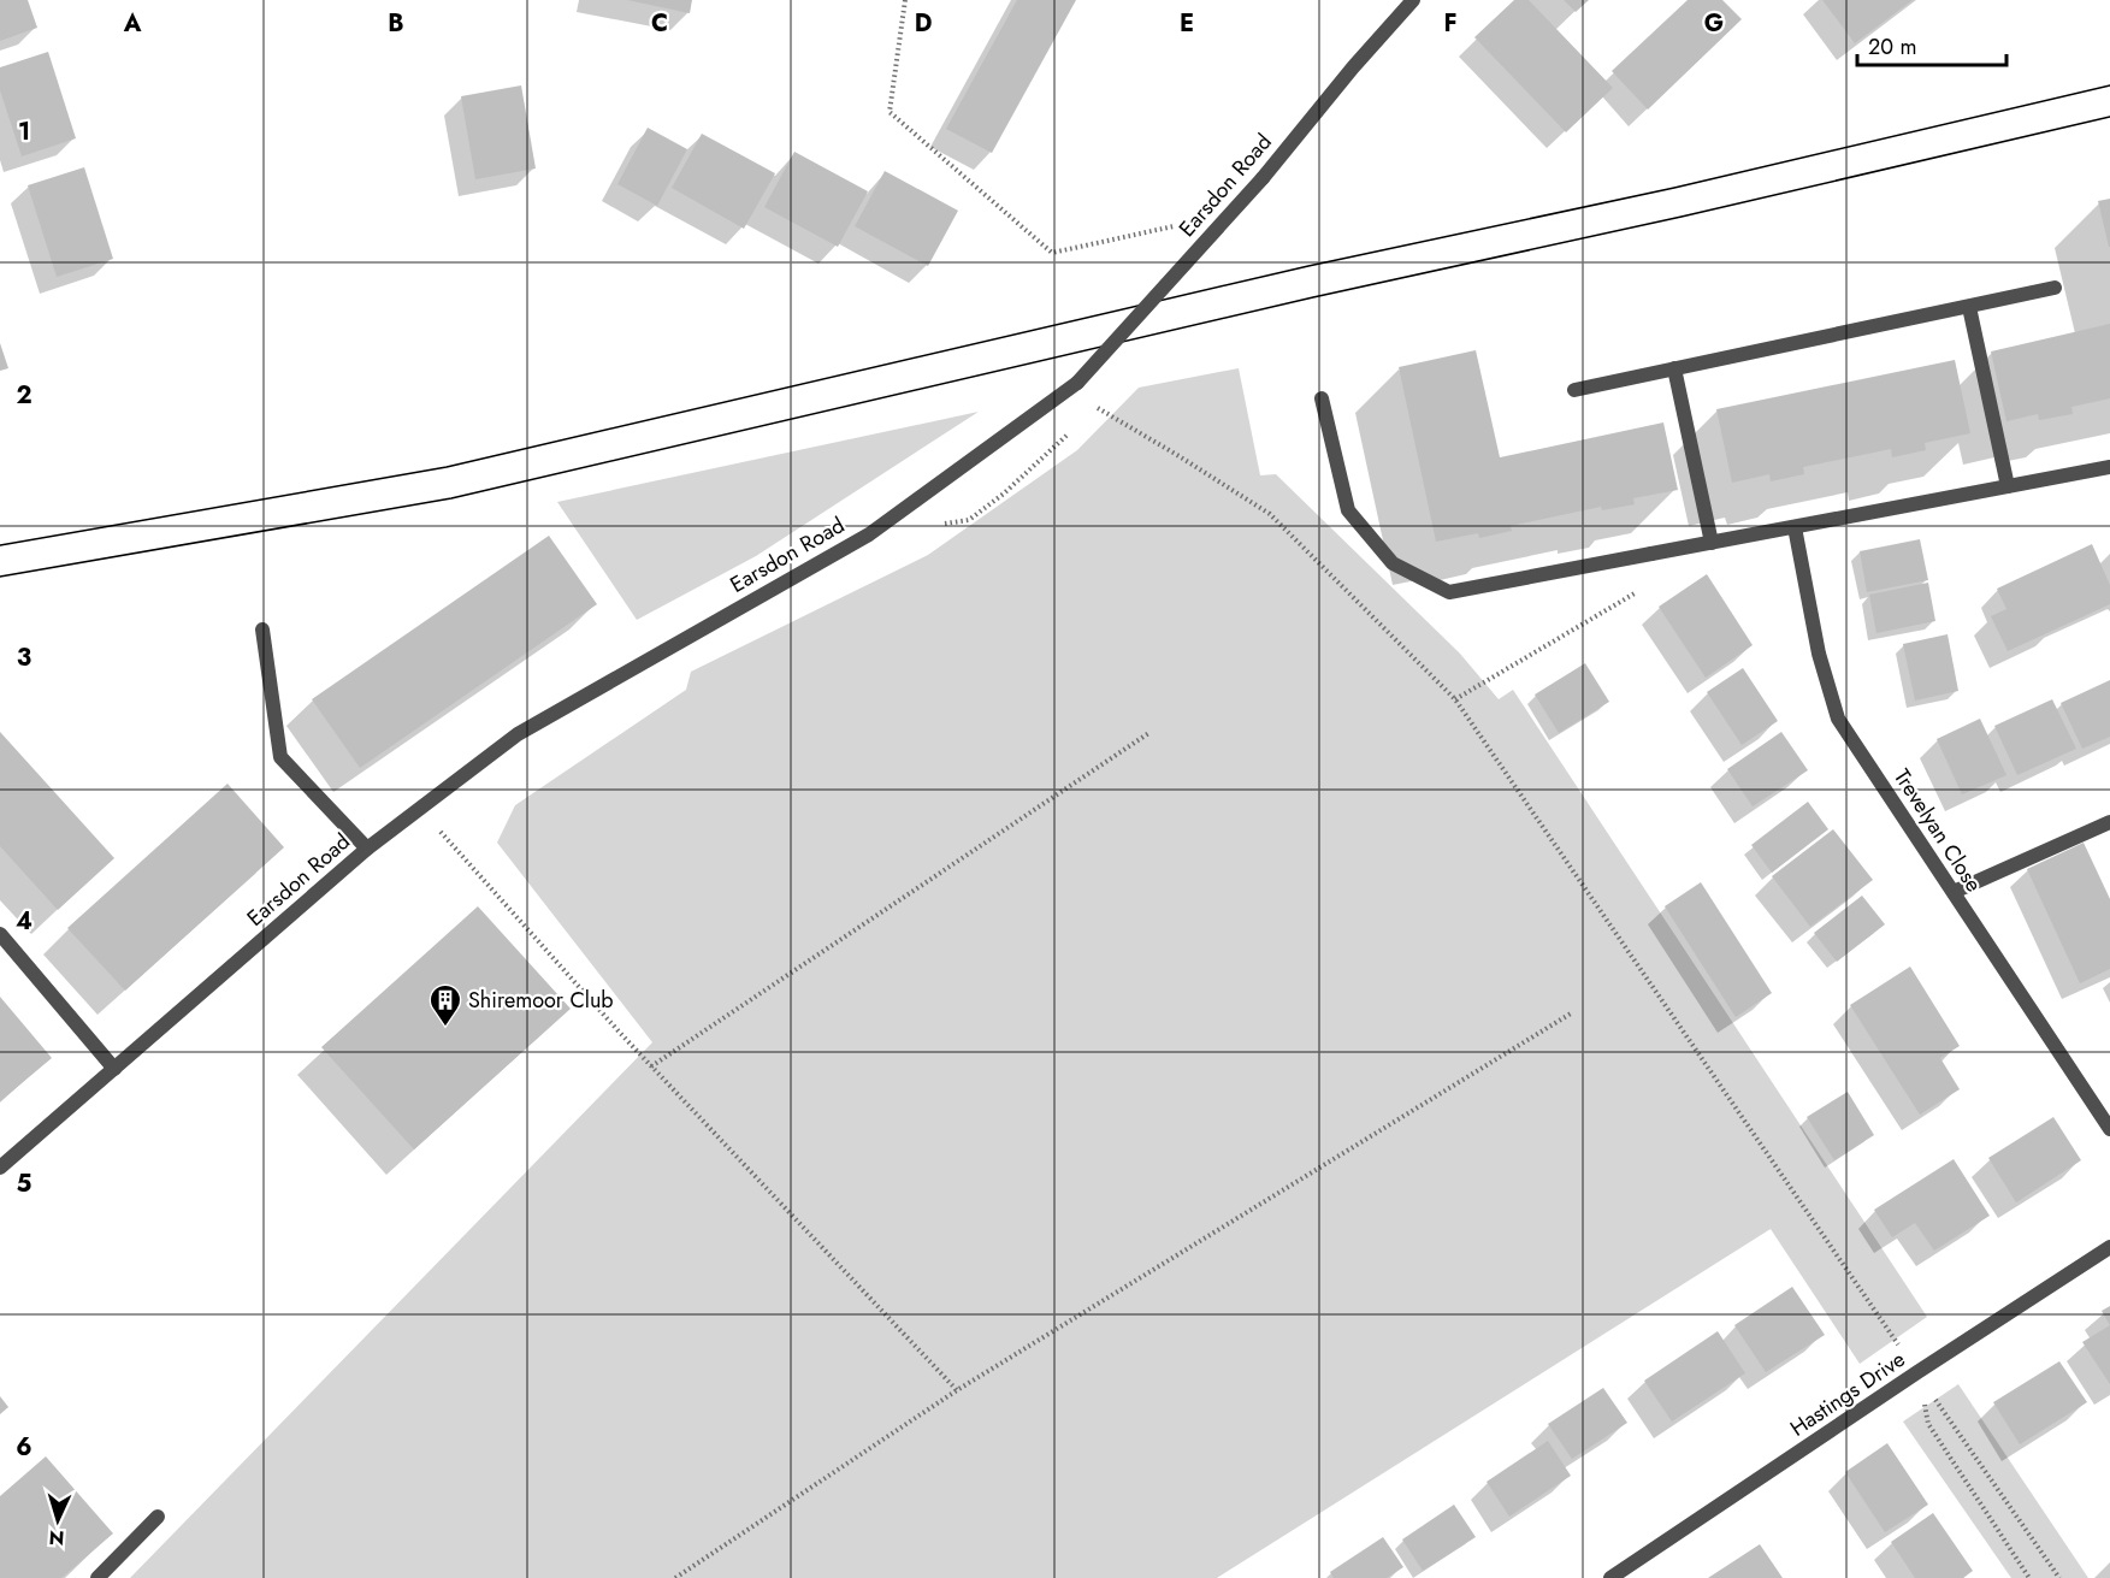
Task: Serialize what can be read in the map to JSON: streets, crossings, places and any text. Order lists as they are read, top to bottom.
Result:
{
  "streets": {
    "street": ["Earsdon Road", "Trevelyan Close", "Hastings Drive"]
  },
  "places": {
    "building": ["Shiremoor Club"]
  },
  "scale_bar": "20 m",
  "north": "bottom",
  "grid": {
    "columns": [
      "A",
      "B",
      "C",
      "D",
      "E",
      "F",
      "G"
    ],
    "rows": [
      "1",
      "2",
      "3",
      "4",
      "5",
      "6"
    ]
  }
}
